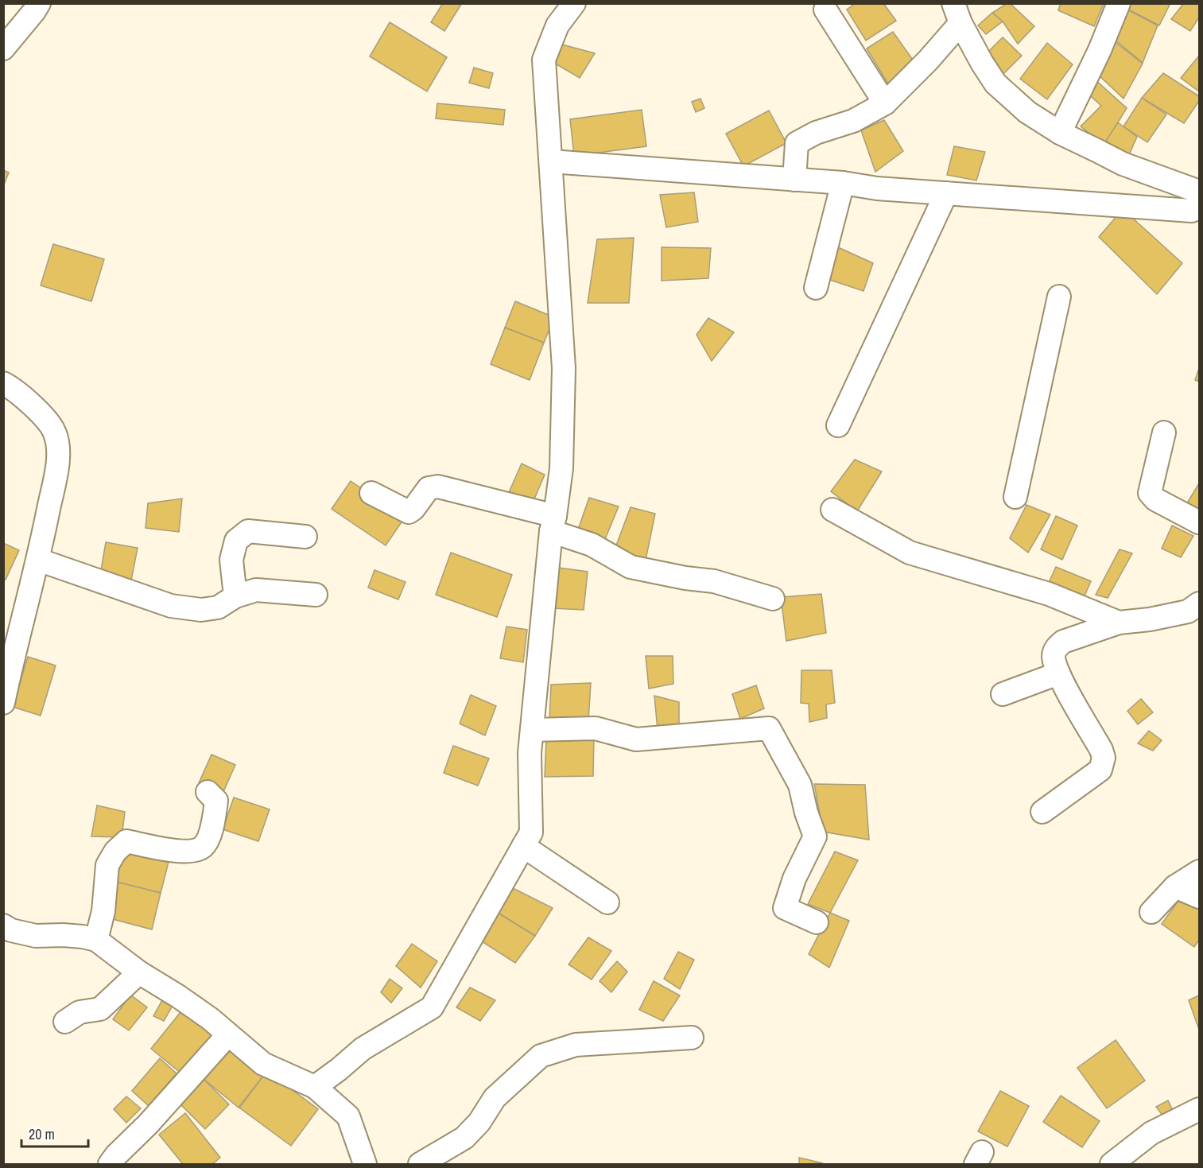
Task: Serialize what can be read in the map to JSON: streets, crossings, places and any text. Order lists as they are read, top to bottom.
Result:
{
  "scale_bar": "20 m"
}
